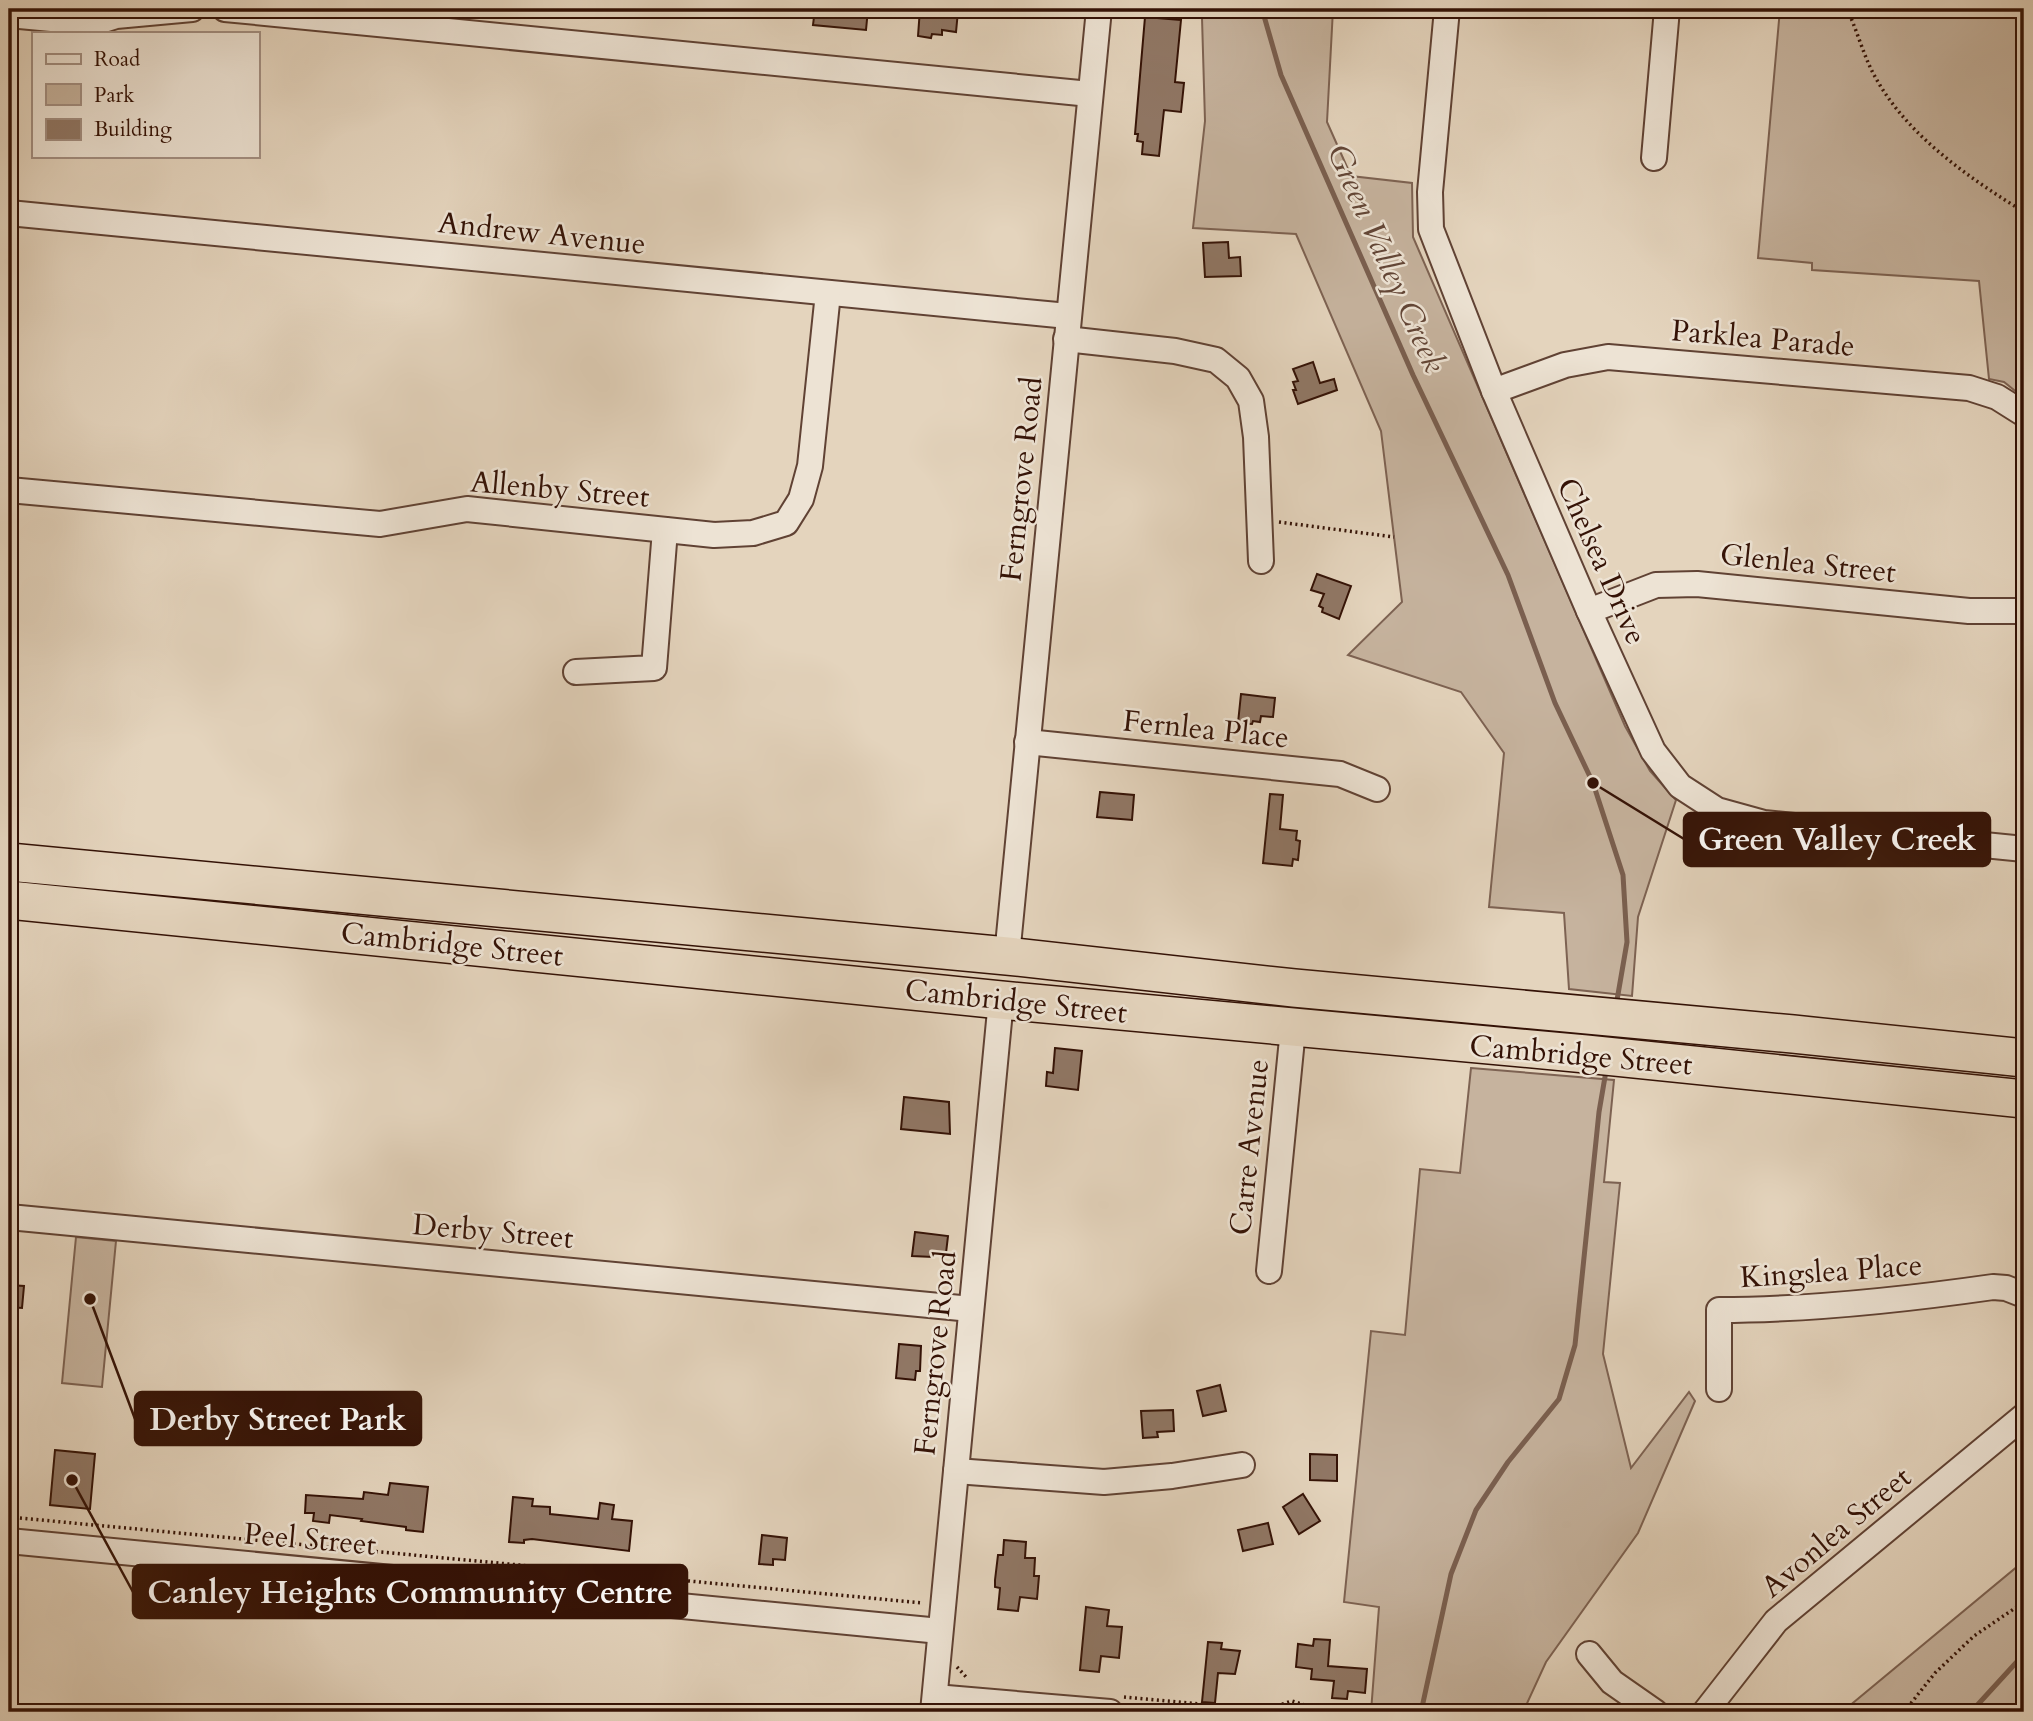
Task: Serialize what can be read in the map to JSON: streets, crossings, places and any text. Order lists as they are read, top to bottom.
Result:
{
  "streets": {
    "highway": ["Cambridge Street"],
    "street": [
      "Andrew Avenue",
      "Parklea Parade",
      "Ferngrove Road",
      "Allenby Street",
      "Chelsea Drive",
      "Glenlea Street",
      "Fernlea Place",
      "Carre Avenue",
      "Derby Street",
      "Kingslea Place",
      "Avonlea Street",
      "Peel Street"
    ]
  },
  "crossings": [
    ["Andrew Avenue", "Ferngrove Road"],
    ["Andrew Avenue", "Allenby Street"],
    ["Parklea Parade", "Chelsea Drive"],
    ["Ferngrove Road", "Fernlea Place"],
    ["Ferngrove Road", "Cambridge Street"],
    ["Ferngrove Road", "Derby Street"],
    ["Ferngrove Road", "Peel Street"],
    ["Chelsea Drive", "Glenlea Street"],
    ["Cambridge Street", "Carre Avenue"]
  ],
  "water": ["Green Valley Creek"],
  "places": ["Green Valley Creek", "Derby Street Park", "Canley Heights Community Centre"],
  "legend": ["Road", "Park", "Building"]
}
